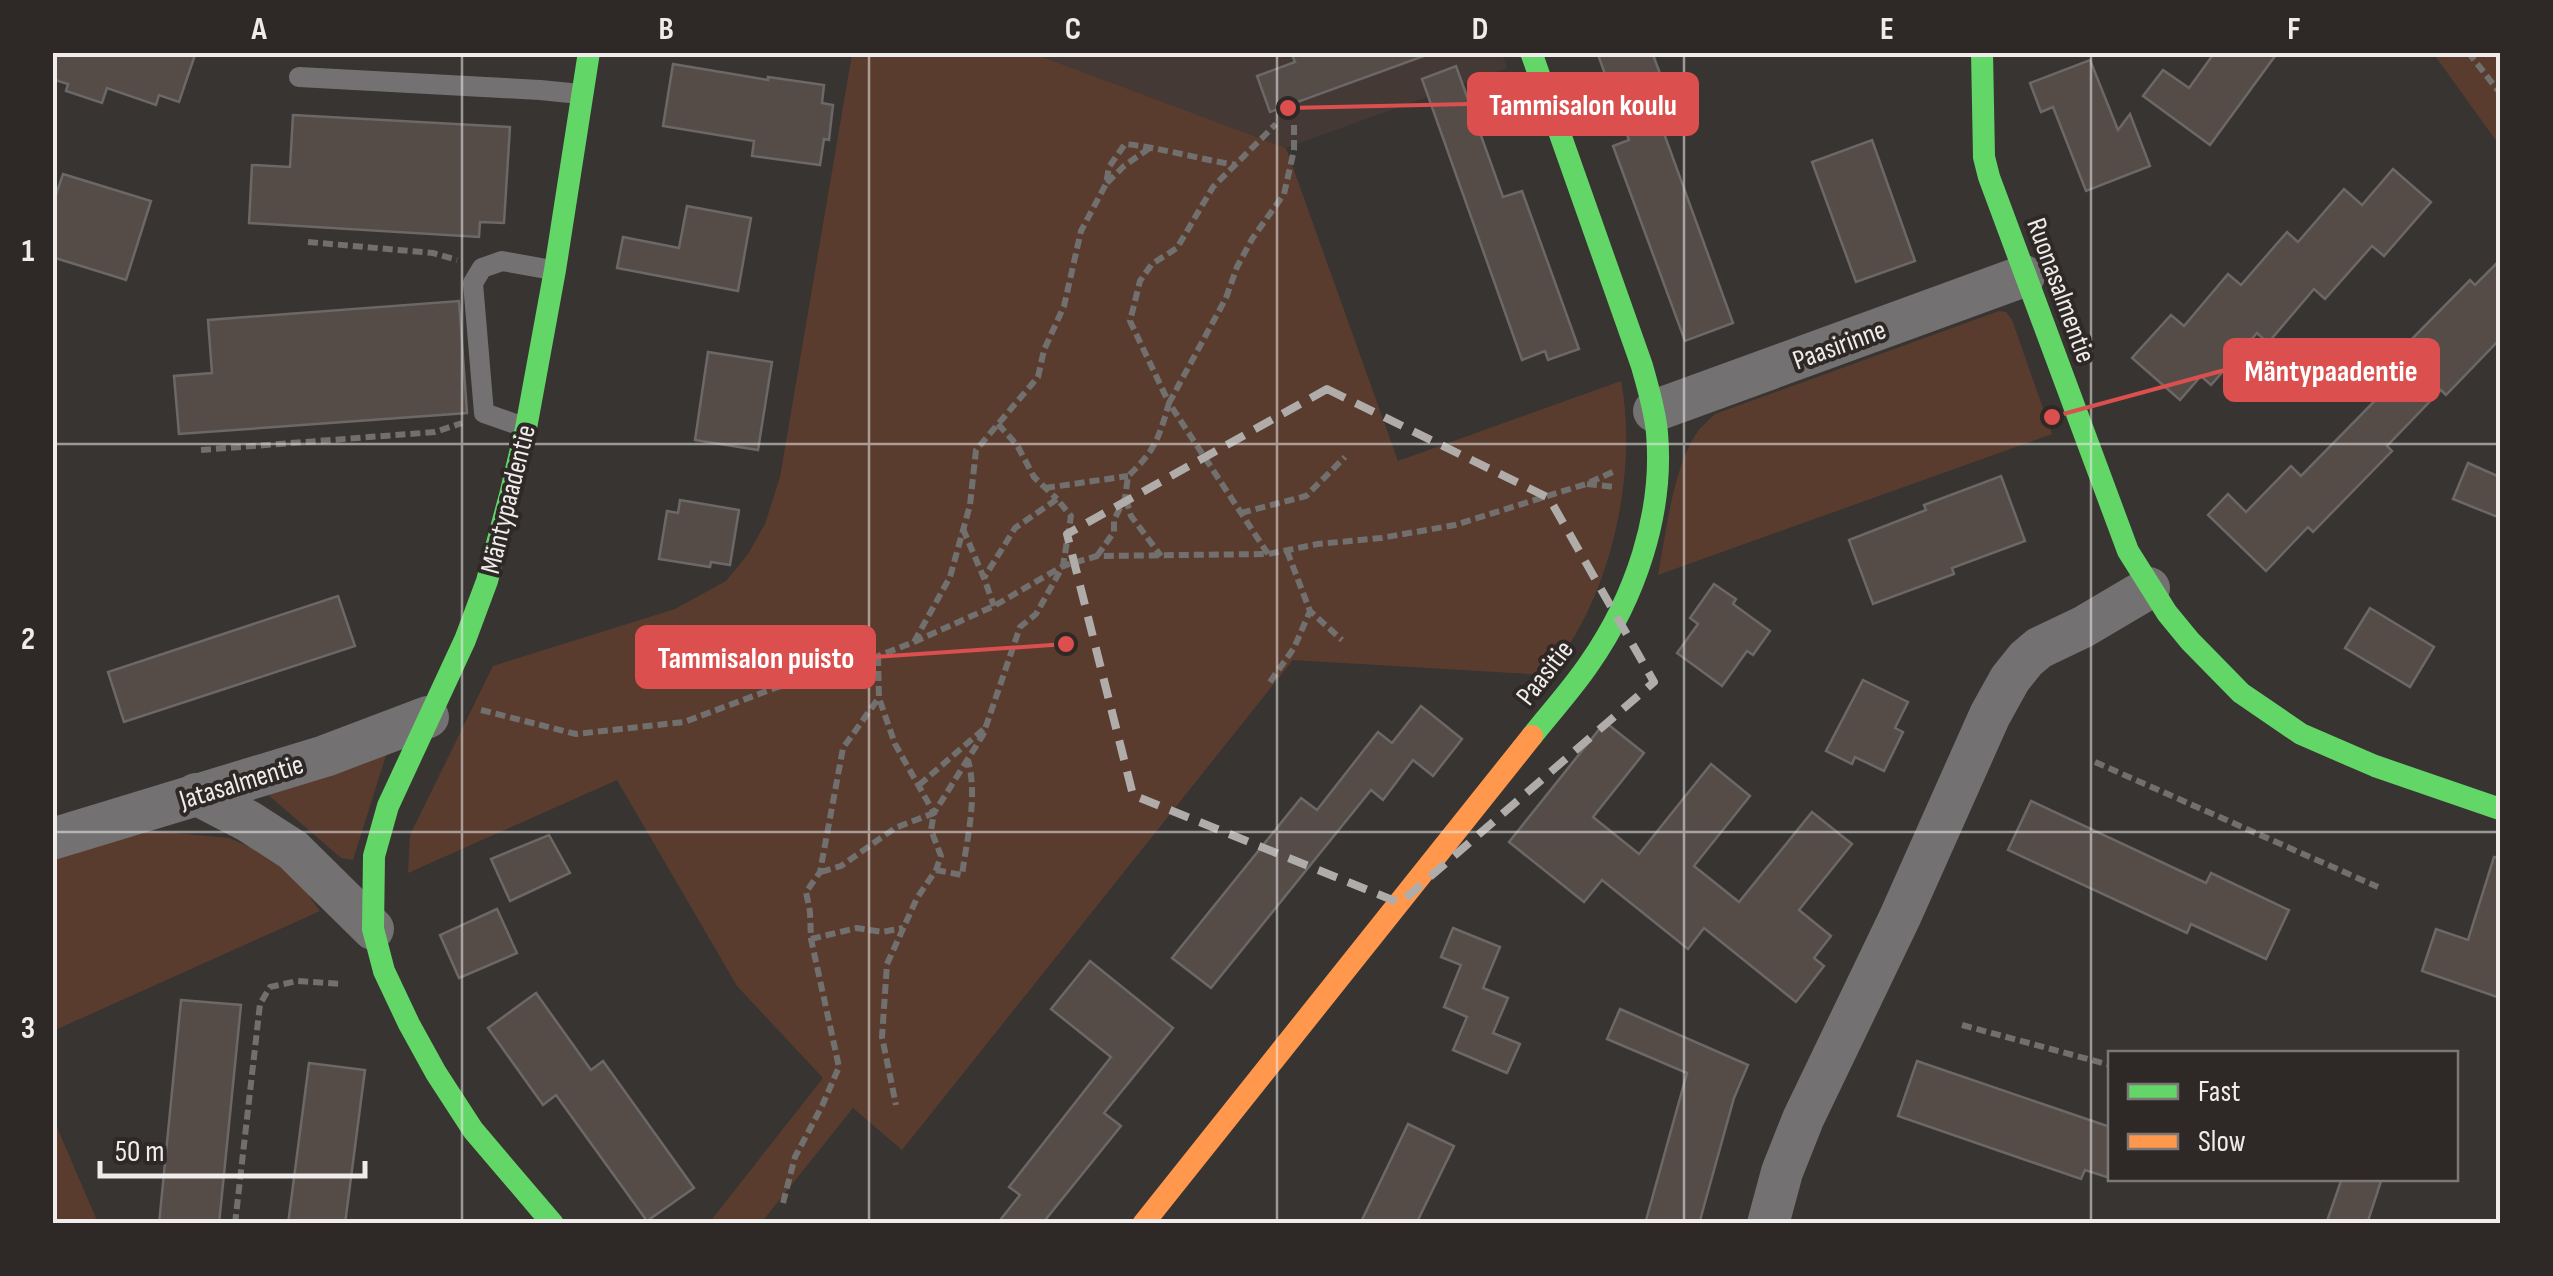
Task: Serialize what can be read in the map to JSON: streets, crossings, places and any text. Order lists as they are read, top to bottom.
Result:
{
  "streets": {
    "street": [
      "Ruonasalmentie",
      "Paasirinne",
      "Mäntypaadentie",
      "Paasitie",
      "Jatasalmentie"
    ]
  },
  "crossings": [
    ["Ruonasalmentie", "Paasirinne"],
    ["Paasirinne", "Paasitie"],
    ["Mäntypaadentie", "Jatasalmentie"]
  ],
  "places": ["Tammisalon koulu", "Mäntypaadentie", "Tammisalon puisto"],
  "legend": ["Fast", "Slow"],
  "scale_bar": "50 m",
  "grid": {
    "columns": [
      "A",
      "B",
      "C",
      "D",
      "E",
      "F"
    ],
    "rows": ["1", "2", "3"]
  }
}
